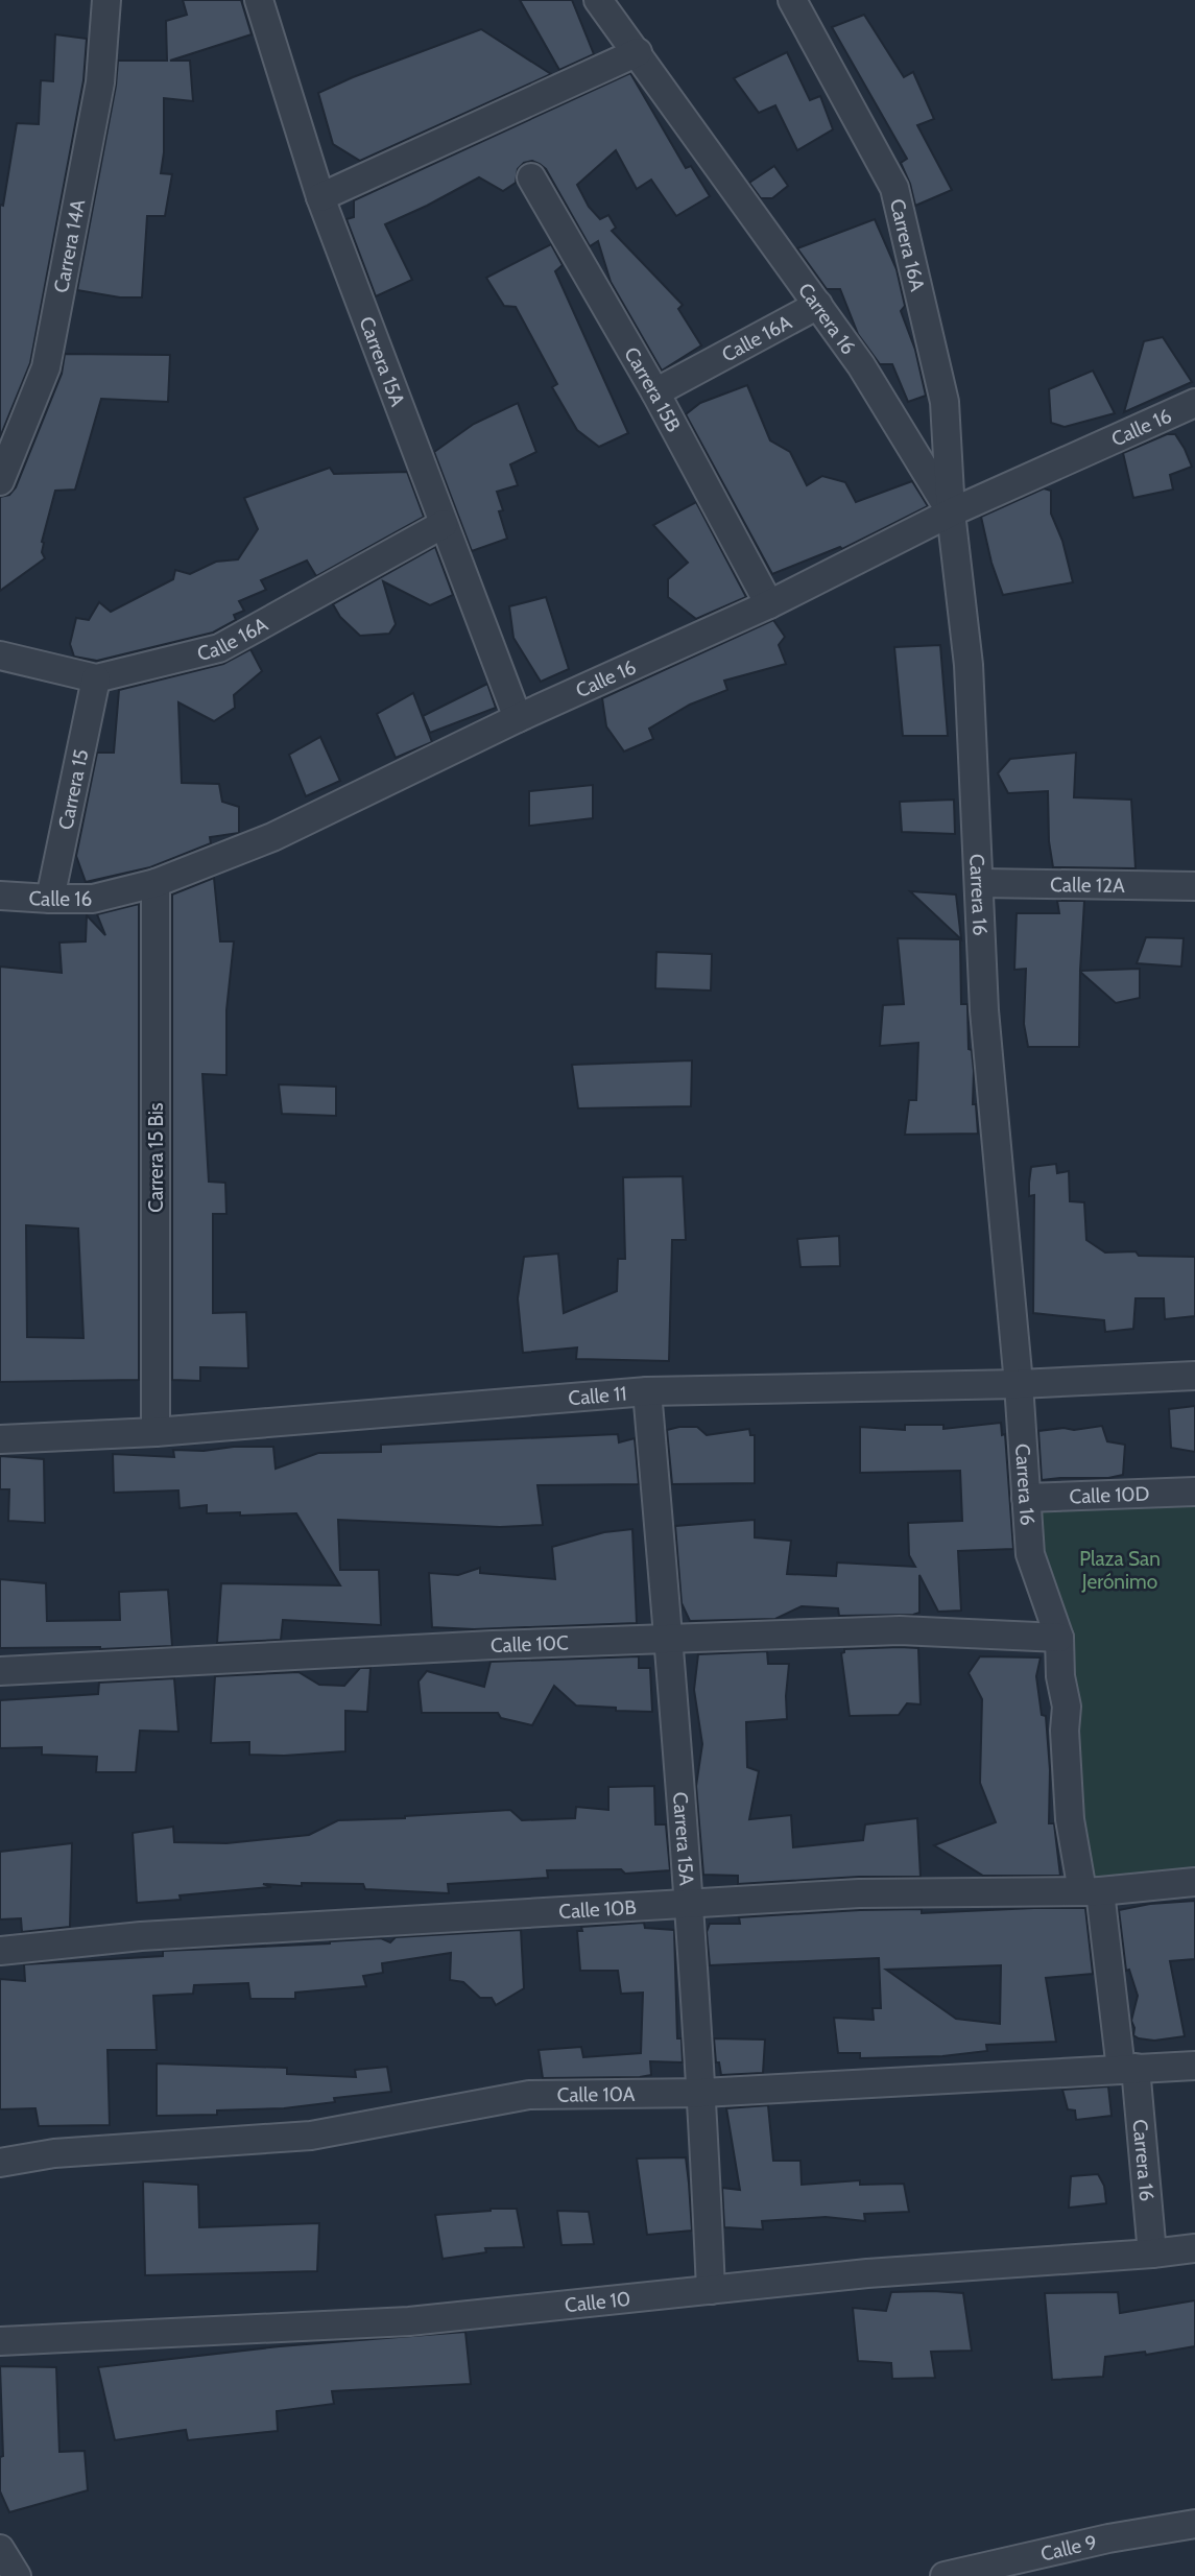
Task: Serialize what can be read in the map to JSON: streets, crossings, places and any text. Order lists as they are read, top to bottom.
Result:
{
  "streets": {
    "street": [
      "Carrera 14A",
      "Carrera 16A",
      "Carrera 16",
      "Calle 16A",
      "Carrera 15A",
      "Carrera 15B",
      "Calle 16",
      "Carrera 15",
      "Calle 12A",
      "Carrera 15 Bis",
      "Calle 11",
      "Calle 10D",
      "Calle 10C",
      "Calle 10B",
      "Calle 10A",
      "Calle 10",
      "Calle 9"
    ]
  },
  "crossings": [
    ["Carrera 16A", "Carrera 16"],
    ["Carrera 16A", "Calle 16"],
    ["Carrera 16", "Calle 16A"],
    ["Carrera 16", "Calle 16"],
    ["Carrera 16", "Calle 12A"],
    ["Carrera 16", "Calle 11"],
    ["Carrera 16", "Calle 10D"],
    ["Carrera 16", "Calle 10C"],
    ["Carrera 16", "Calle 10B"],
    ["Carrera 16", "Calle 10A"],
    ["Carrera 16", "Calle 10"],
    ["Calle 16A", "Carrera 15A"],
    ["Calle 16A", "Carrera 15B"],
    ["Calle 16A", "Carrera 15"],
    ["Carrera 15A", "Calle 16"],
    ["Carrera 15A", "Calle 11"],
    ["Carrera 15A", "Calle 10C"],
    ["Carrera 15A", "Calle 10B"],
    ["Carrera 15A", "Calle 10A"],
    ["Carrera 15A", "Calle 10"],
    ["Carrera 15B", "Calle 16"],
    ["Calle 16", "Carrera 15"],
    ["Calle 16", "Carrera 15 Bis"],
    ["Carrera 15 Bis", "Calle 11"]
  ],
  "parks": ["Plaza San Jerónimo"]
}
